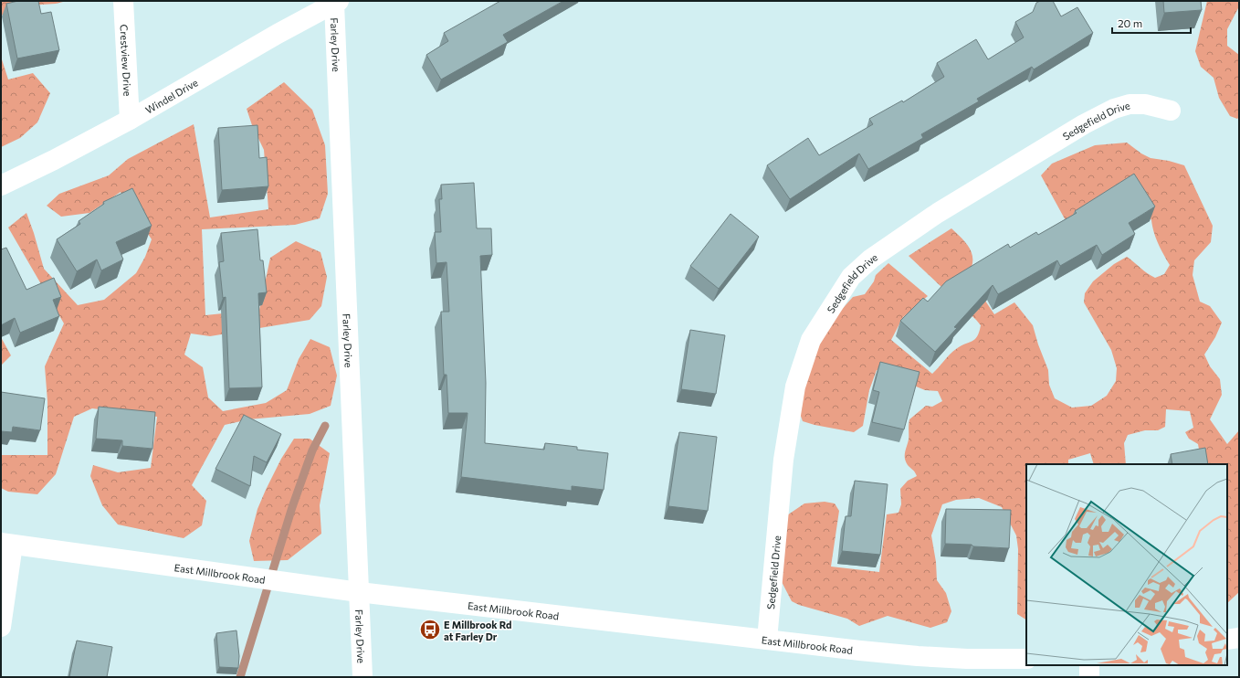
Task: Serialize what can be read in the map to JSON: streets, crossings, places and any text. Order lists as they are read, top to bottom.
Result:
{
  "streets": {
    "street": [
      "Farley Drive",
      "Crestview Drive",
      "Windel Drive",
      "Sedgefield Drive",
      "East Millbrook Road"
    ]
  },
  "crossings": [
    ["Farley Drive", "Windel Drive"],
    ["Farley Drive", "East Millbrook Road"],
    ["Crestview Drive", "Windel Drive"],
    ["Sedgefield Drive", "East Millbrook Road"]
  ],
  "places": {
    "bus stop": ["E Millbrook Rd at Farley Dr"]
  },
  "scale_bar": "20 m"
}
